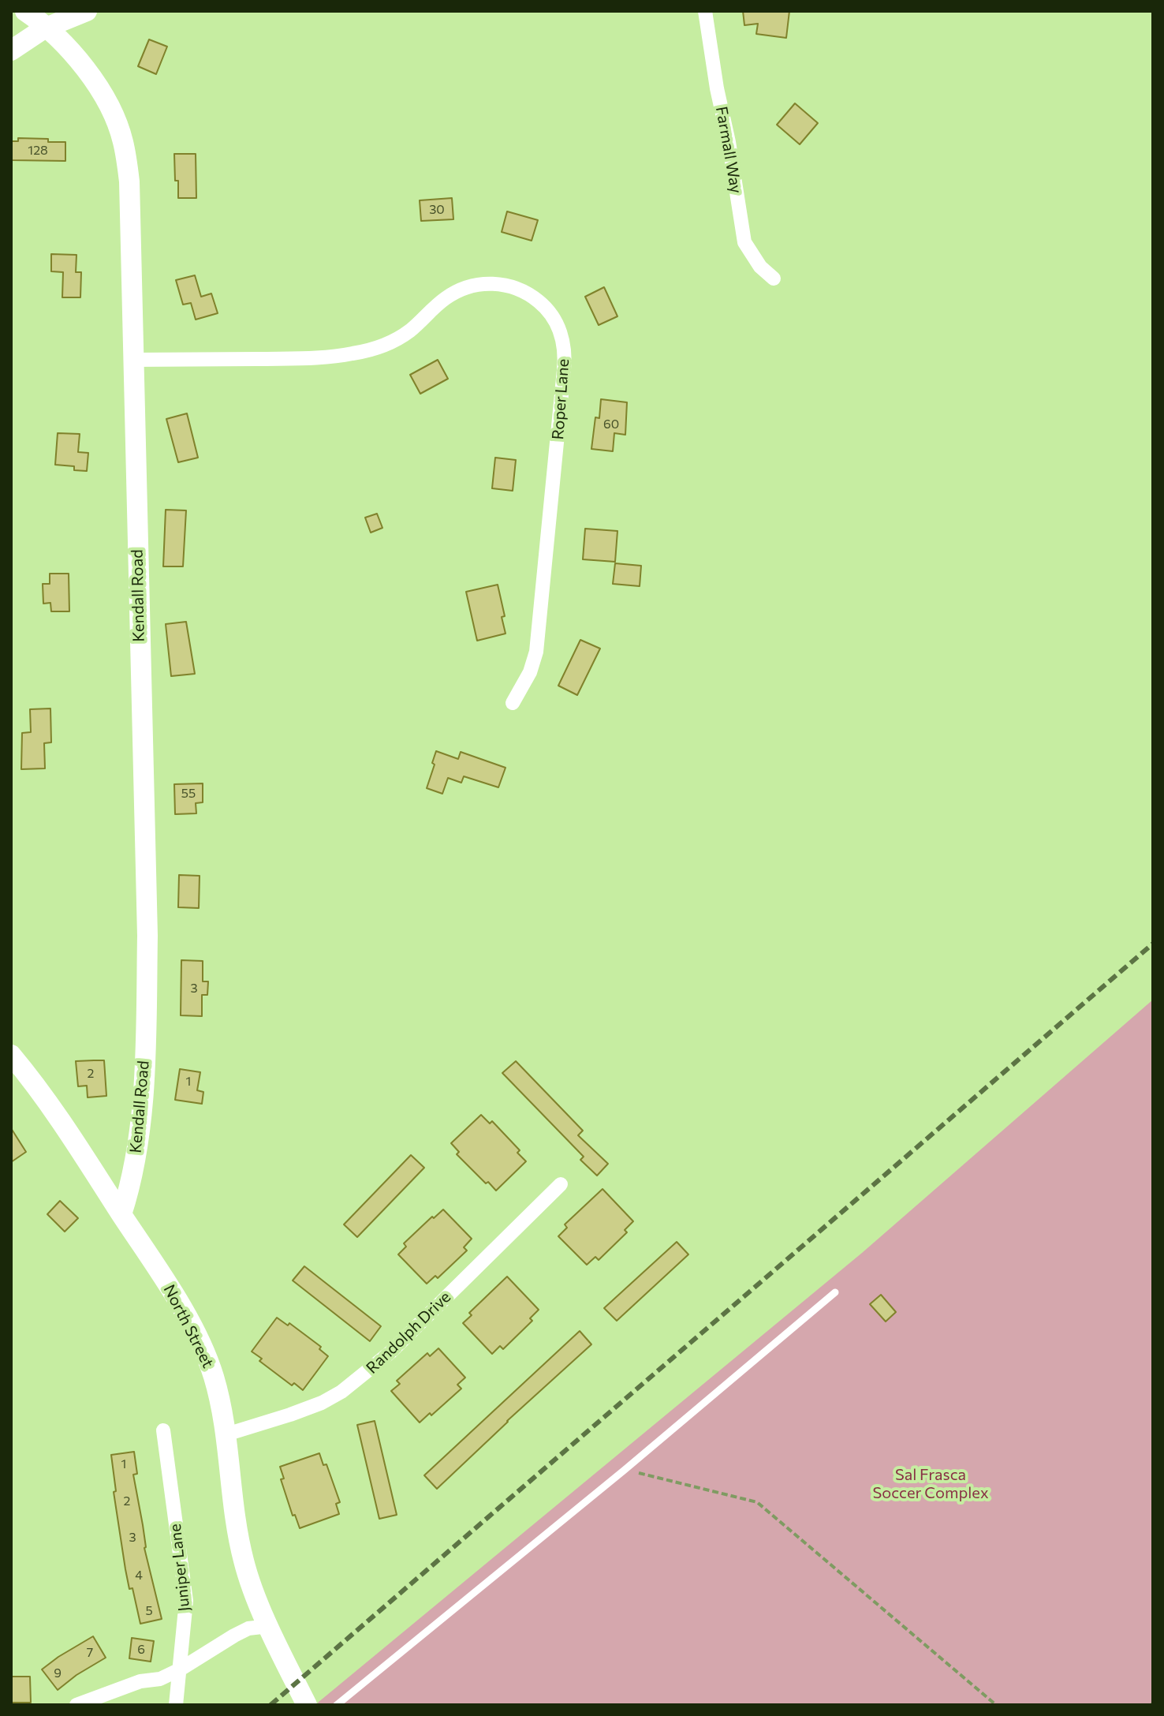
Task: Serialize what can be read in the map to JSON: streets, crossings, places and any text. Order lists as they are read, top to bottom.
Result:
{
  "streets": {
    "street": [
      "Farmall Way",
      "Roper Lane",
      "Kendall Road",
      "North Street",
      "Randolph Drive",
      "Juniper Lane"
    ]
  },
  "crossings": [
    ["Roper Lane", "Kendall Road"],
    ["Kendall Road", "North Street"],
    ["North Street", "Randolph Drive"]
  ],
  "parks": ["Sal Frasca Soccer Complex"],
  "house_numbers": [
    "128",
    "30",
    "60",
    "55",
    "3",
    "2",
    "1",
    "1",
    "2",
    "3",
    "4",
    "5",
    "6",
    "7",
    "9"
  ]
}
